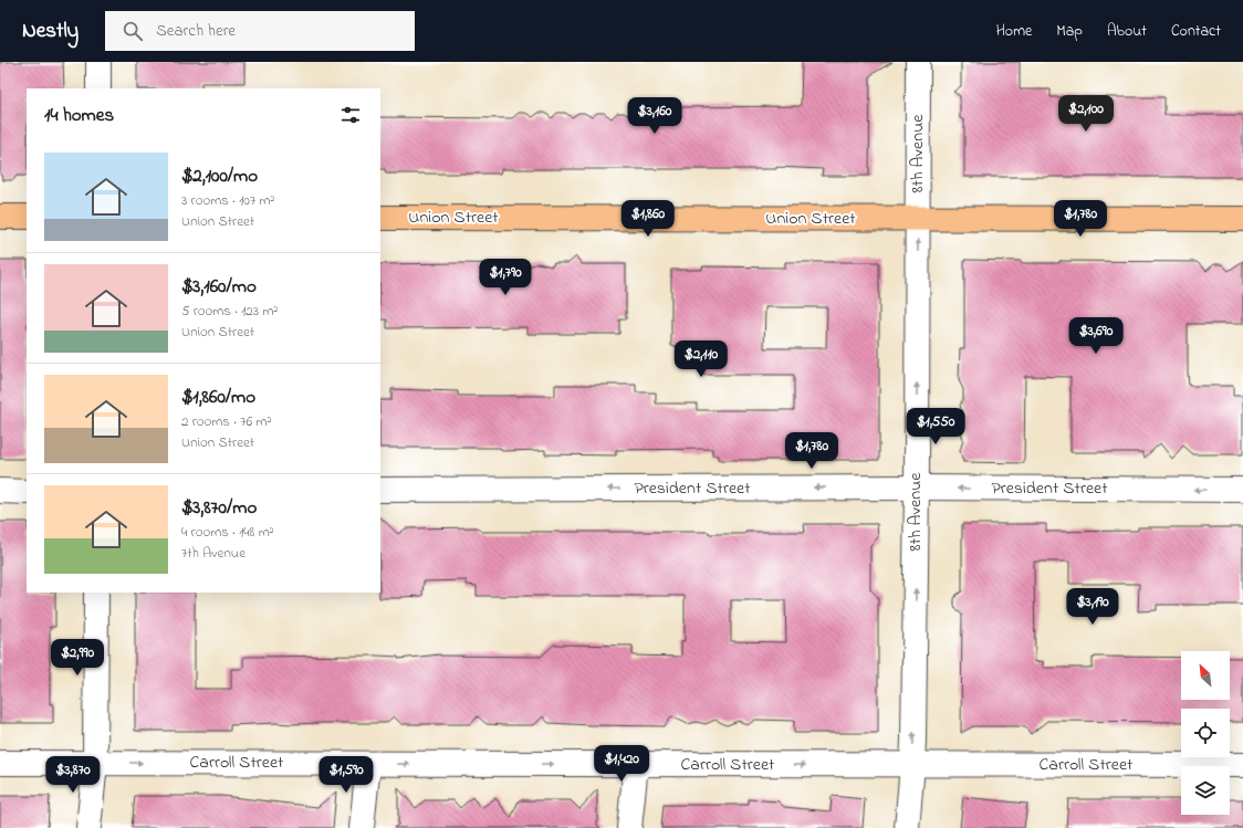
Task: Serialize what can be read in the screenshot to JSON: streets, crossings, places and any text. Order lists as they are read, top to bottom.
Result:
{
  "streets": {
    "main road": ["Union Street"],
    "street": ["8th Avenue", "President Street", "Carroll Street"]
  },
  "crossings": [
    ["8th Avenue", "Union Street"],
    ["8th Avenue", "President Street"],
    ["8th Avenue", "Carroll Street"]
  ],
  "one_way": ["8th Avenue", "President Street", "Carroll Street"],
  "north": "top left",
  "page": {
    "header": "Nestly",
    "search": "Search here",
    "nav": [
      "Home",
      "Map",
      "About",
      "Contact"
    ],
    "heading": "14 homes",
    "price": [
      "$2,100",
      "$3,160",
      "$1,860",
      "$1,780",
      "$1,790",
      "$3,690",
      "$2,110",
      "$1,550",
      "$1,780",
      "$3,190",
      "$2,990",
      "$1,420",
      "$3,870",
      "$1,590"
    ],
    "list": [
      {
        "name": "$2,100/mo",
        "note": "3 rooms · 107 m² · Union Street"
      },
      {
        "name": "$3,160/mo",
        "note": "5 rooms · 123 m² · Union Street"
      },
      {
        "name": "$1,860/mo",
        "note": "2 rooms · 76 m² · Union Street"
      },
      {
        "name": "$3,870/mo",
        "note": "4 rooms · 148 m² · 7th Avenue"
      }
    ]
  }
}
